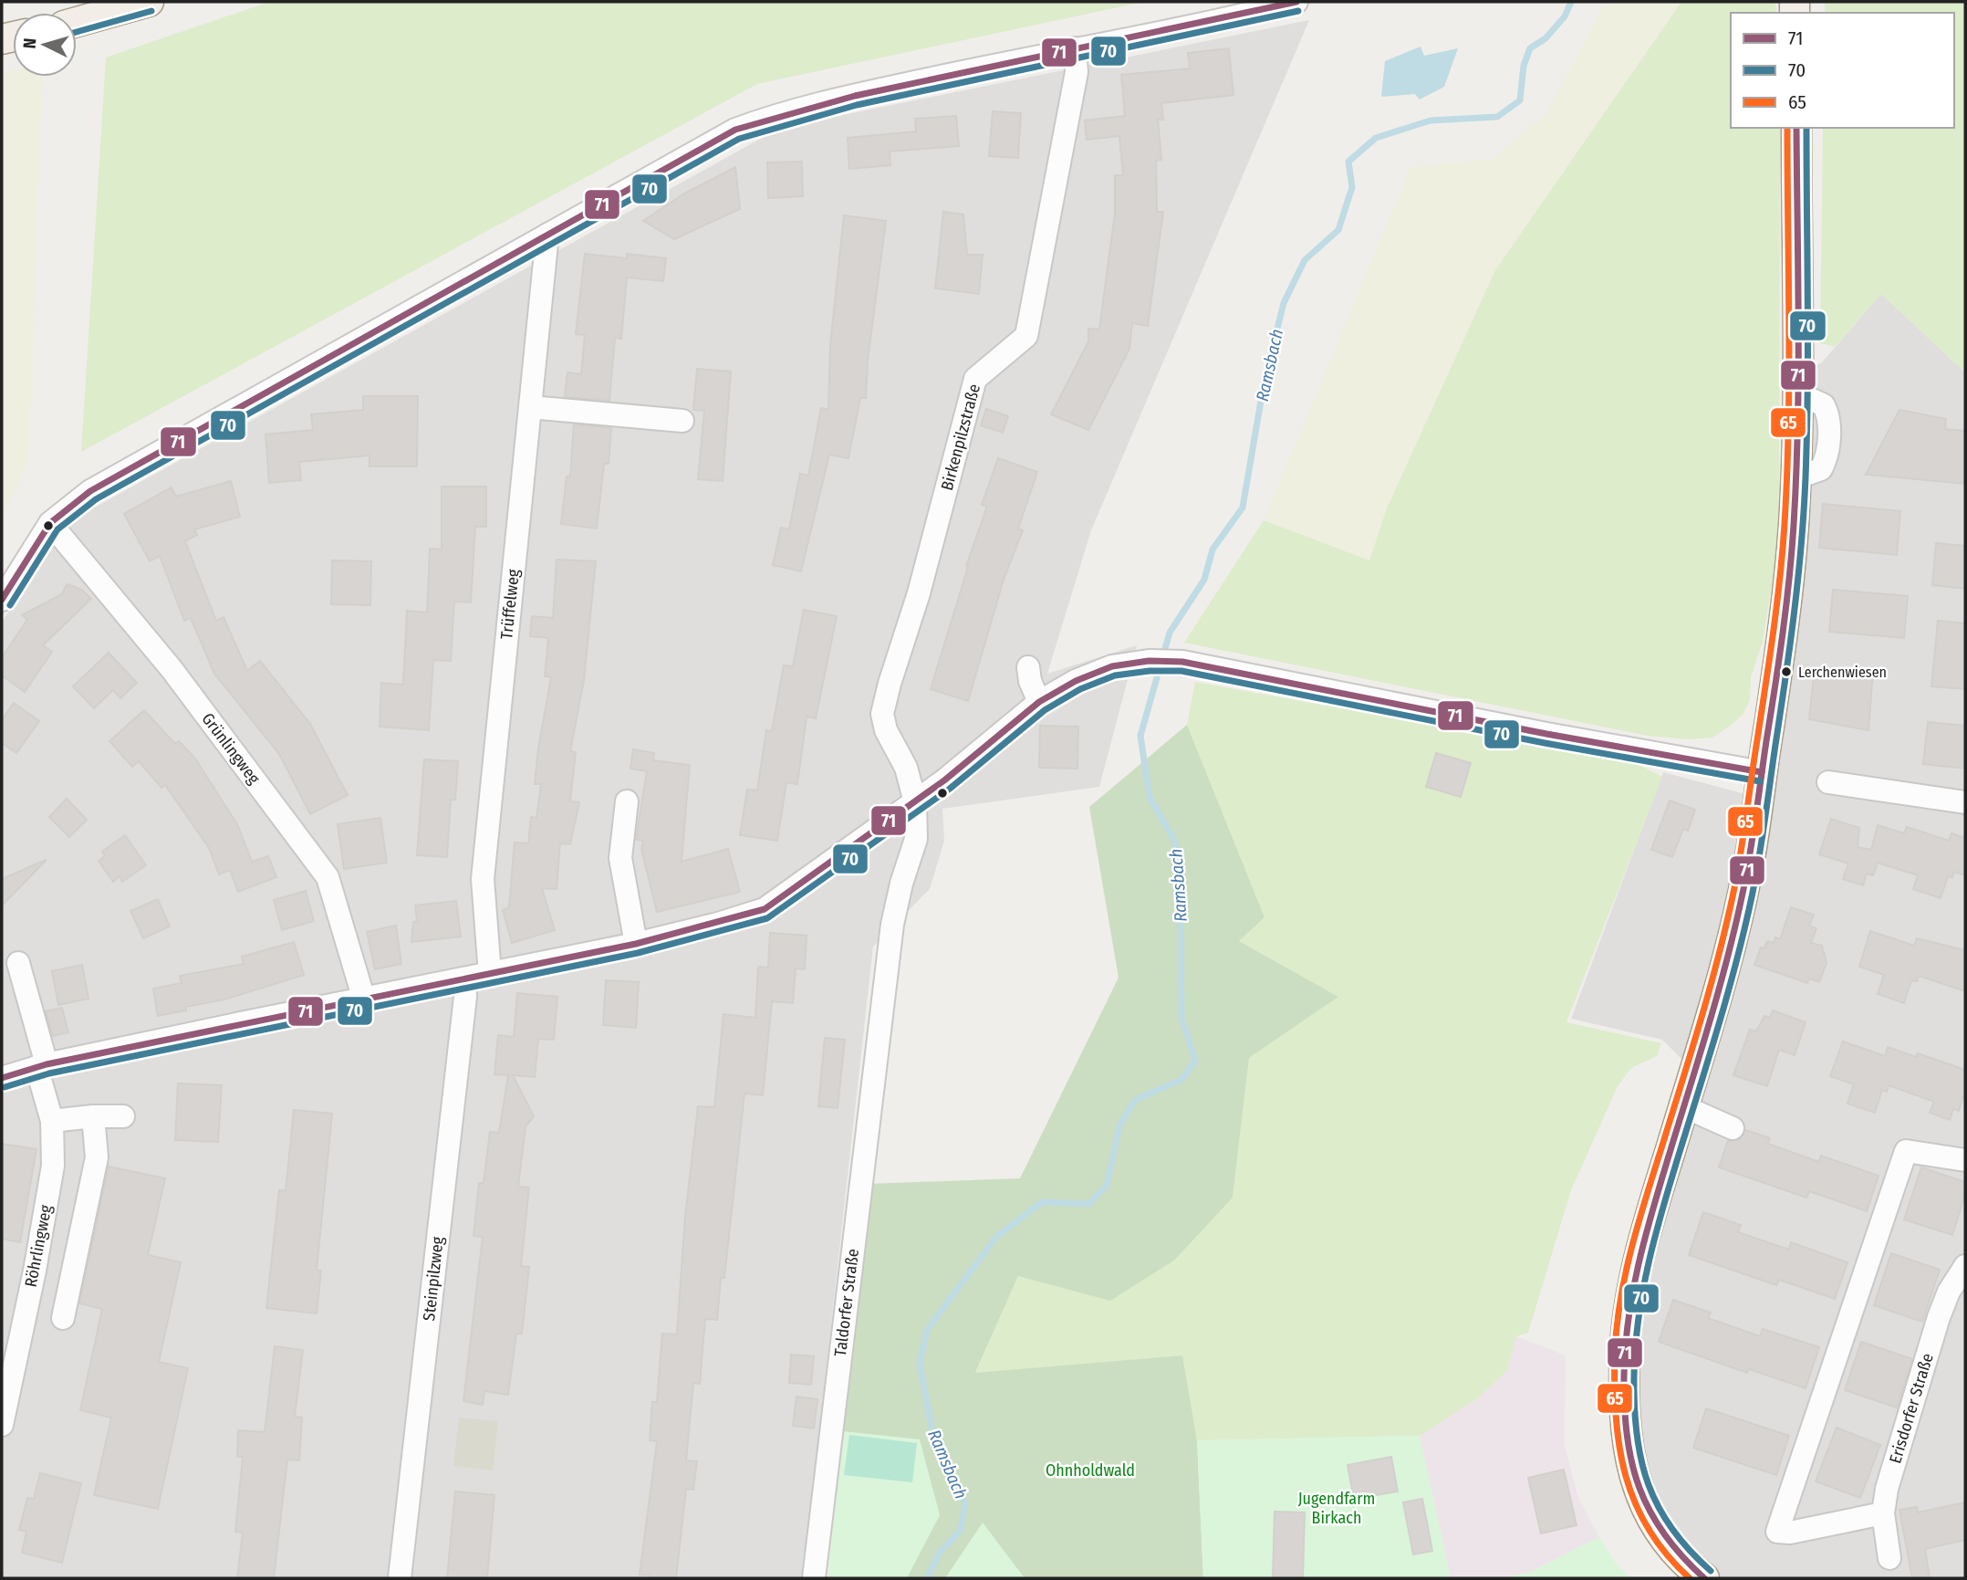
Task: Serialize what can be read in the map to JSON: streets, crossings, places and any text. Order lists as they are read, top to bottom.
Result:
{
  "streets": {
    "street": [
      "Birkenpilzstraße",
      "Trüffelweg",
      "Grünlingweg",
      "Röhrlingweg",
      "Steinpilzweg",
      "Taldorfer Straße",
      "Erisdorfer Straße"
    ]
  },
  "crossings": [
    ["Birkenpilzstraße", "Taldorfer Straße"]
  ],
  "water": ["Ramsbach"],
  "parks": ["Ohnholdwald", "Jugendfarm Birkach"],
  "places": ["Lerchenwiesen"],
  "lines": ["transit line 71", "transit line 70", "transit line 65"],
  "legend": ["71", "70", "65"],
  "north": "left"
}
